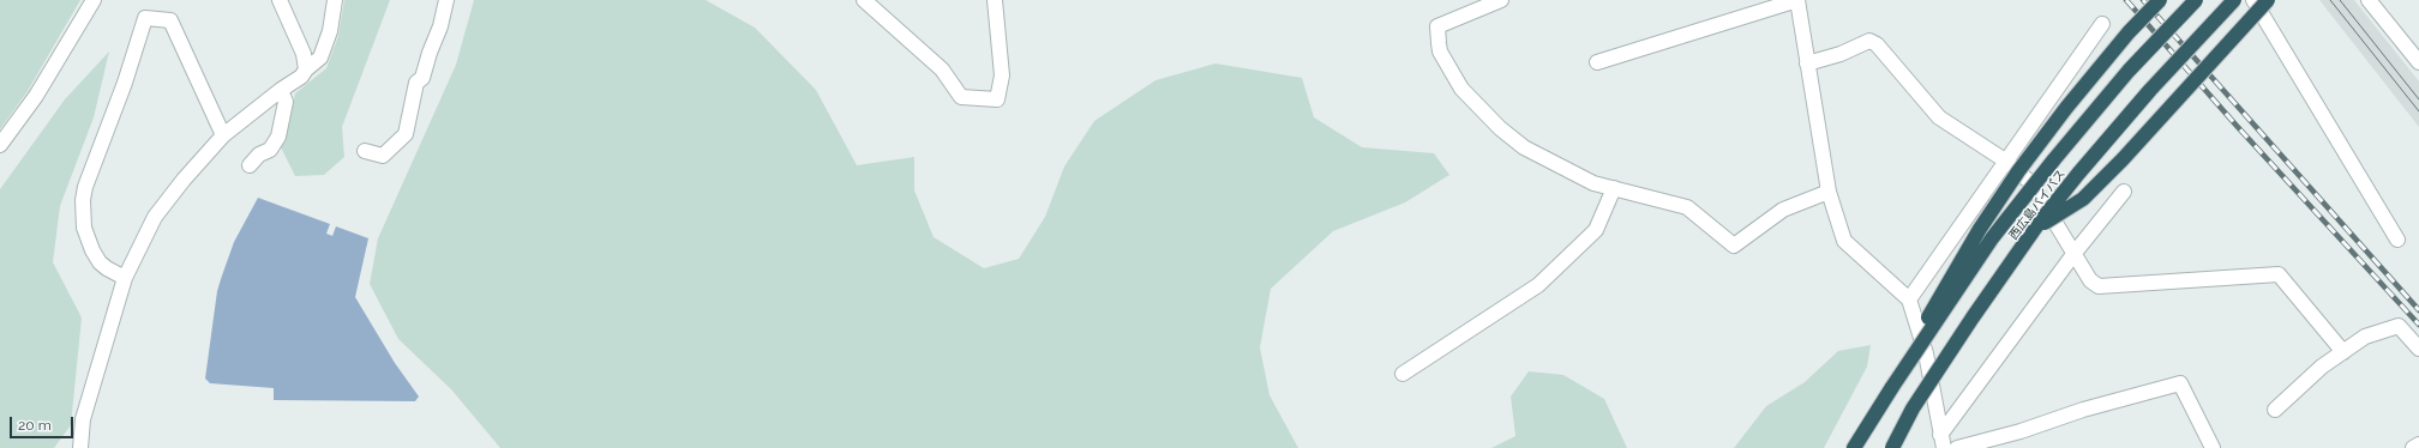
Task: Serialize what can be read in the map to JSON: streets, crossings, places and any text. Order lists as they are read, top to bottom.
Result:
{
  "streets": {
    "highway": ["西広島バイパス"]
  },
  "scale_bar": "20 m"
}
